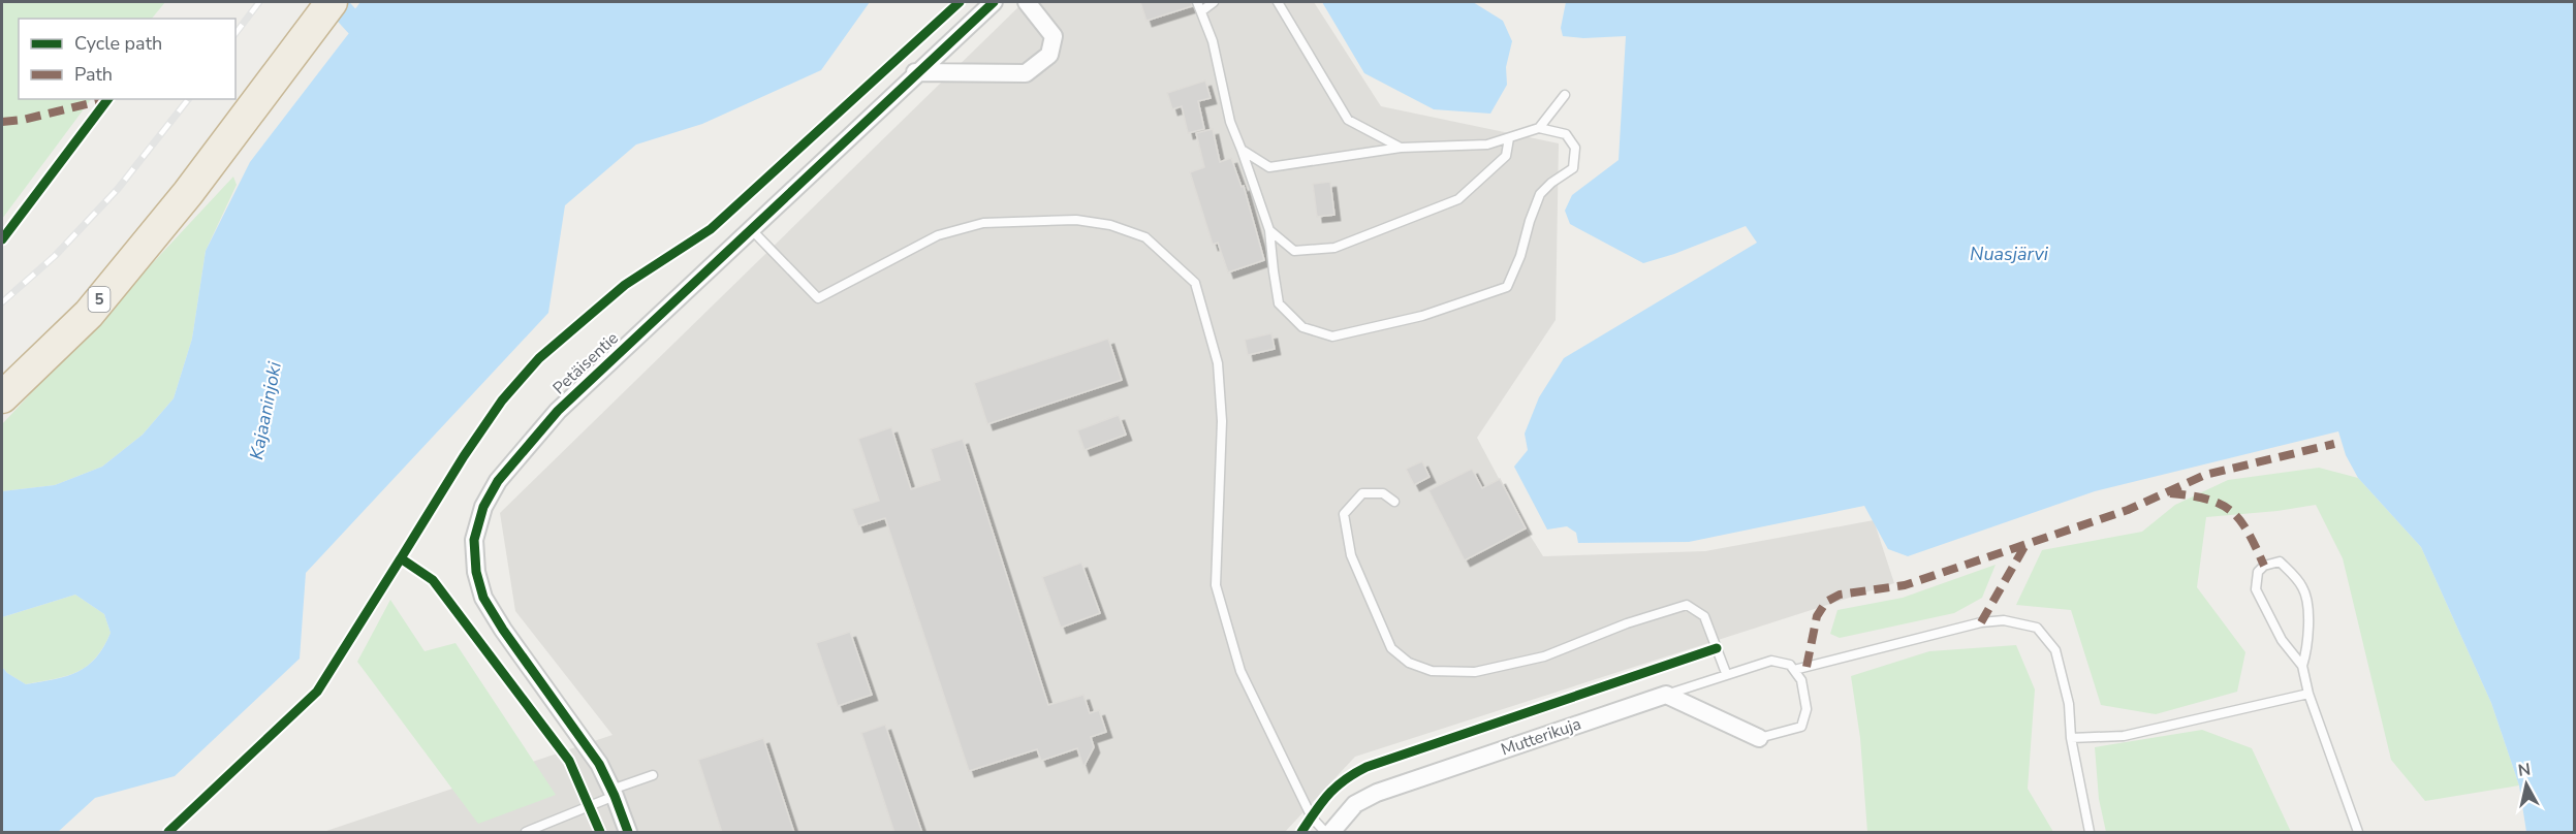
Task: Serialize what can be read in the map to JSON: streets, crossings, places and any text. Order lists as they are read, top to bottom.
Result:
{
  "streets": {
    "highway": ["5"],
    "street": ["Petäisentie", "Mutterikuja"]
  },
  "water": ["Nuasjärvi", "Kajaaninjoki"],
  "legend": ["Cycle path", "Path"],
  "north": "top"
}
